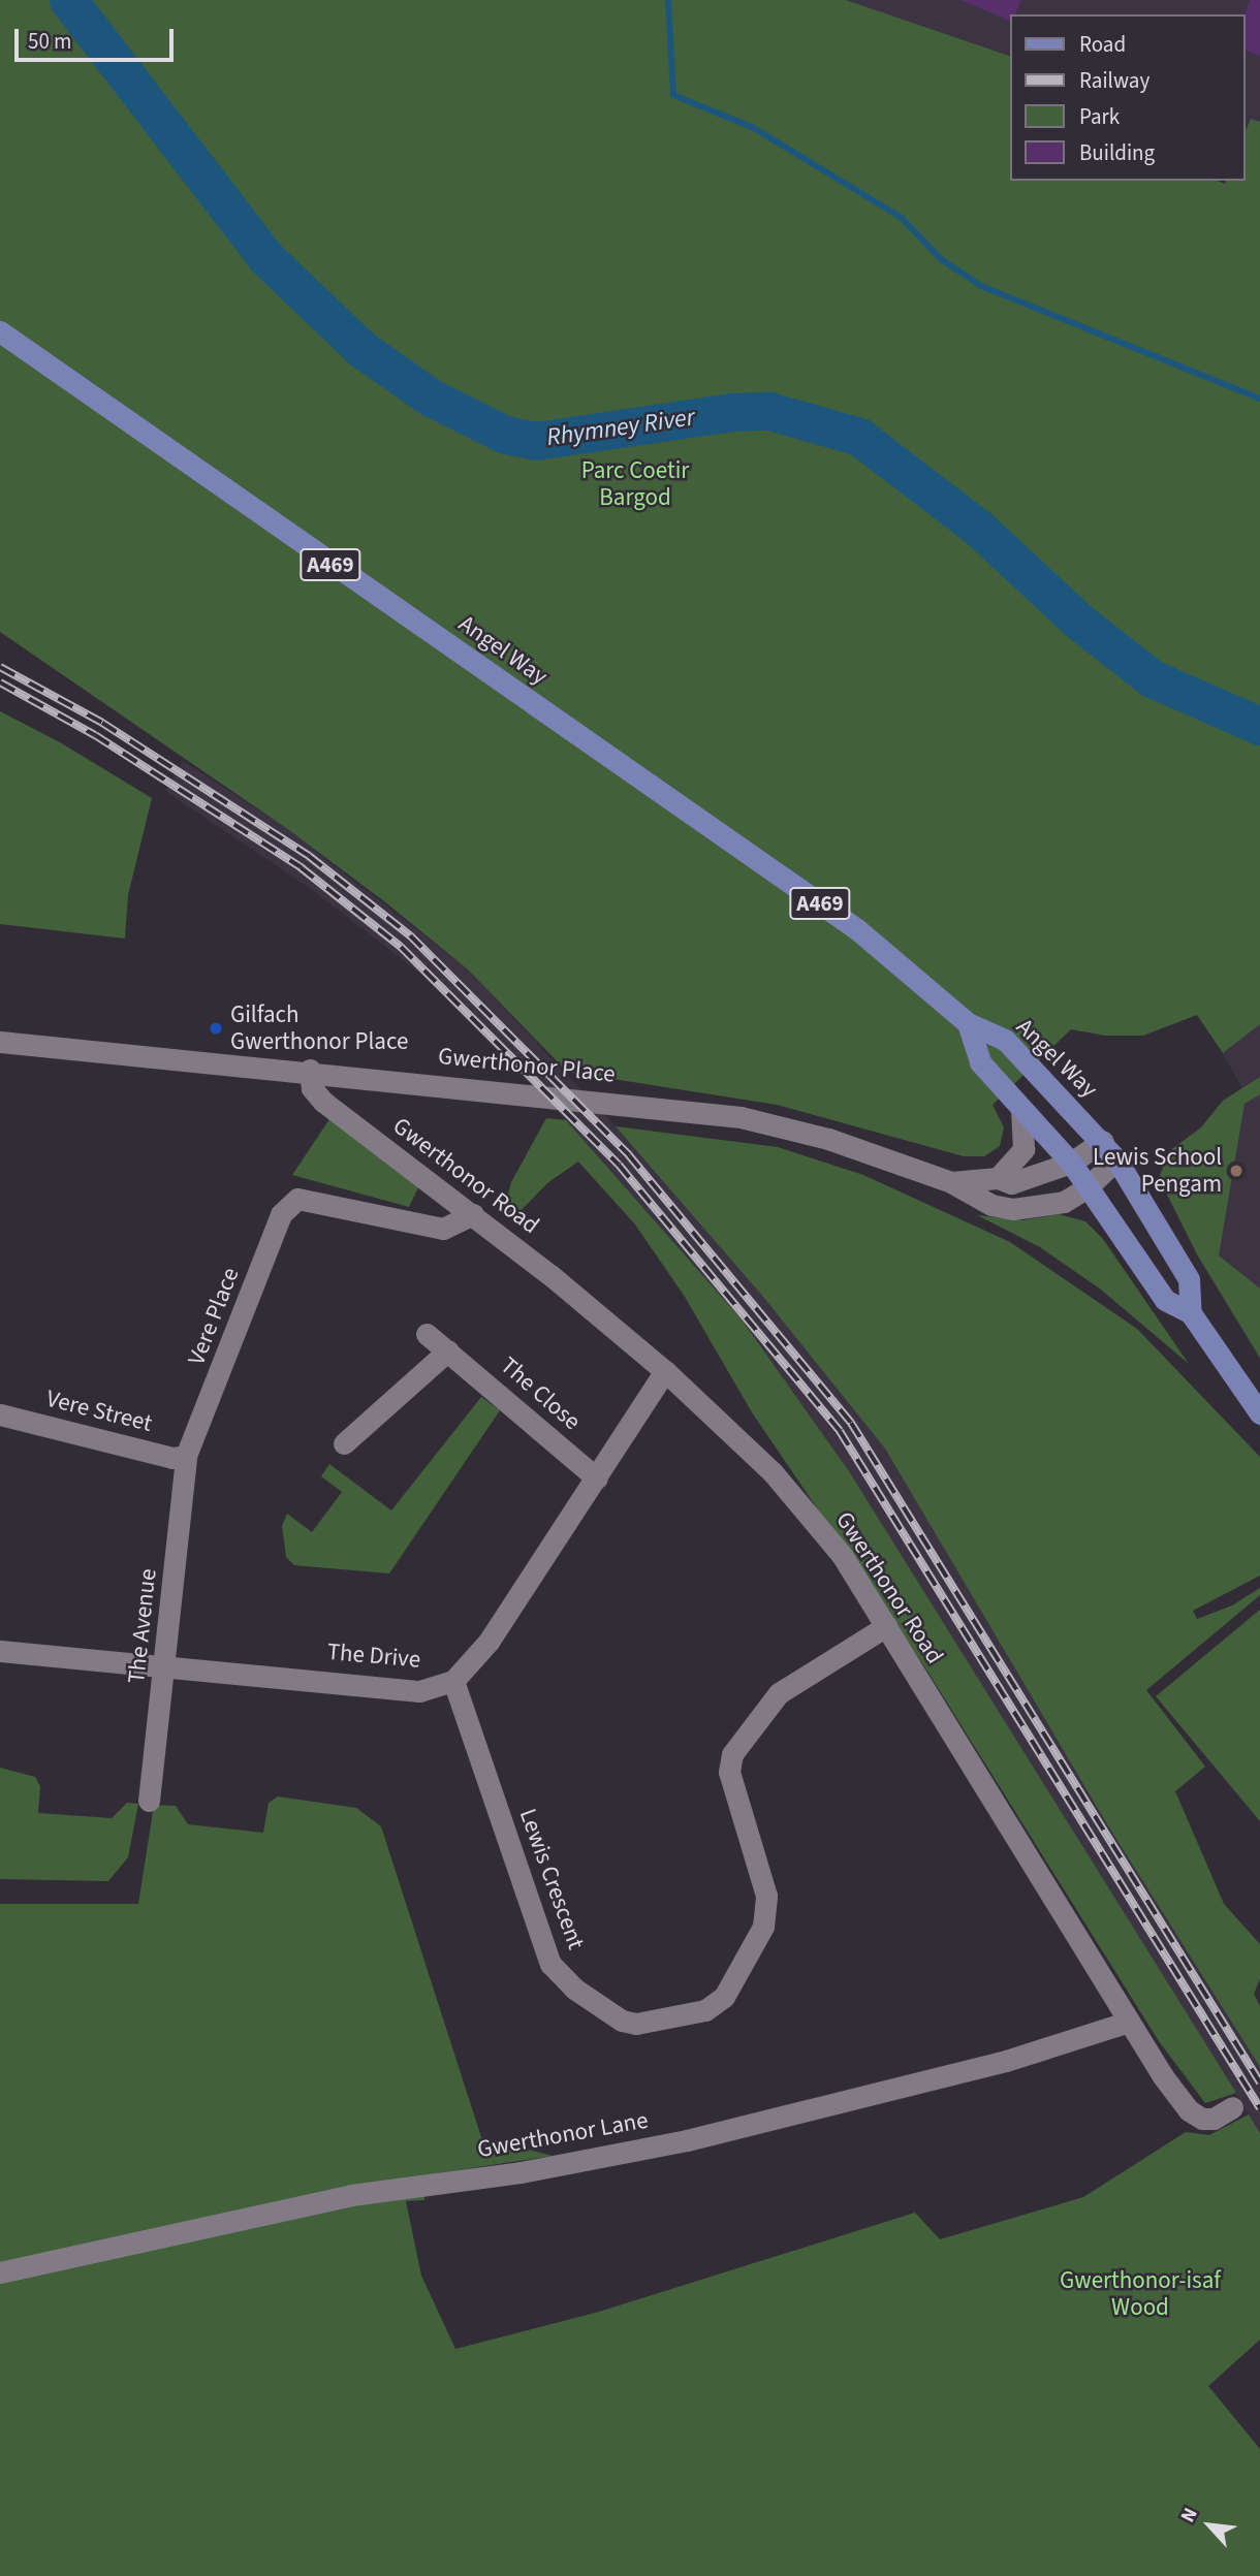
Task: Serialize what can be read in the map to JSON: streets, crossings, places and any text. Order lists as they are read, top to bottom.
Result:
{
  "streets": {
    "main road": ["A469", "Angel Way"],
    "street": [
      "Gwerthonor Place",
      "Gwerthonor Road",
      "Vere Place",
      "The Close",
      "Vere Street",
      "The Avenue",
      "The Drive",
      "Lewis Crescent",
      "Gwerthonor Lane"
    ]
  },
  "crossings": [
    ["A469", "Angel Way"],
    ["A469", "Gwerthonor Place"],
    ["Angel Way", "Gwerthonor Place"],
    ["Gwerthonor Place", "Gwerthonor Road"],
    ["Gwerthonor Road", "Vere Place"],
    ["Gwerthonor Road", "The Drive"],
    ["Gwerthonor Road", "Lewis Crescent"],
    ["Gwerthonor Road", "Gwerthonor Lane"],
    ["Vere Place", "Vere Street"],
    ["Vere Place", "The Avenue"],
    ["The Close", "The Drive"],
    ["Vere Street", "The Avenue"],
    ["The Avenue", "The Drive"],
    ["The Drive", "Lewis Crescent"]
  ],
  "water": ["Rhymney River"],
  "parks": ["Parc Coetir Bargod", "Gwerthonor-isaf Wood"],
  "places": ["Gilfach Gwerthonor Place", "Lewis School Pengam"],
  "legend": [
    "Road",
    "Railway",
    "Park",
    "Building"
  ],
  "scale_bar": "50 m",
  "north": "top left"
}
